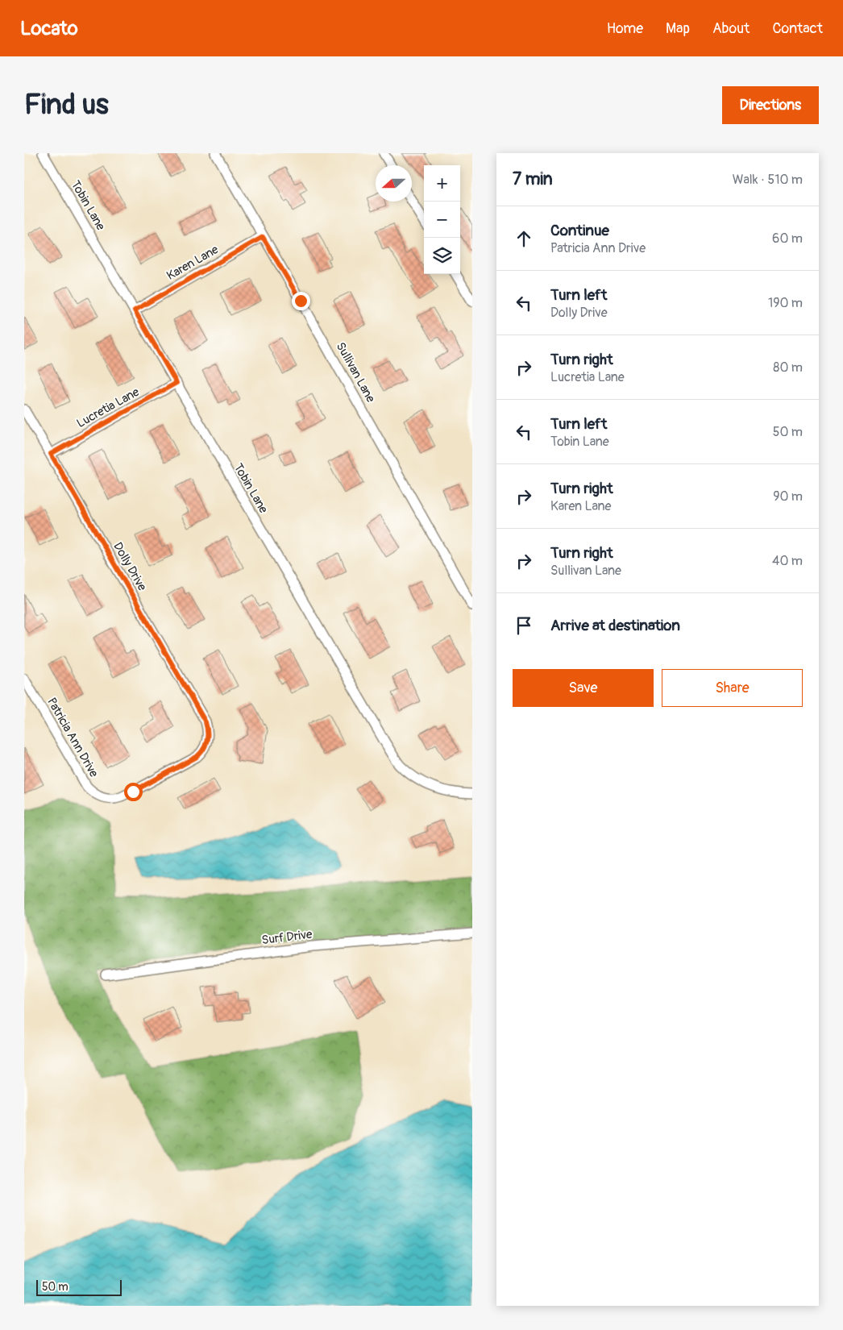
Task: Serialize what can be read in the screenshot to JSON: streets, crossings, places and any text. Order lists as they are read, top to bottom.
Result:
{
  "streets": {
    "street": [
      "Tobin Lane",
      "Karen Lane",
      "Sullivan Lane",
      "Lucretia Lane",
      "Dolly Drive",
      "Patricia Ann Drive",
      "Surf Drive"
    ]
  },
  "crossings": [
    ["Tobin Lane", "Karen Lane"],
    ["Tobin Lane", "Lucretia Lane"],
    ["Karen Lane", "Sullivan Lane"],
    ["Lucretia Lane", "Dolly Drive"],
    ["Dolly Drive", "Patricia Ann Drive"]
  ],
  "scale_bar": "50 m",
  "north": "left",
  "page": {
    "header": "Locato",
    "nav": [
      "Home",
      "Map",
      "About",
      "Contact"
    ],
    "buttons": [
      "Directions",
      ["Save", "Share"]
    ],
    "title": "Find us",
    "heading": ["7 min", "Walk · 510 m"],
    "map_buttons": ["+", "−"],
    "list": [
      ["Continue", "Patricia Ann Drive", "60 m"],
      ["Turn left", "Dolly Drive", "190 m"],
      ["Turn right", "Lucretia Lane", "80 m"],
      ["Turn left", "Tobin Lane", "50 m"],
      ["Turn right", "Karen Lane", "90 m"],
      ["Turn right", "Sullivan Lane", "40 m"],
      "Arrive at destination"
    ],
    "scale": "50 m"
  }
}
